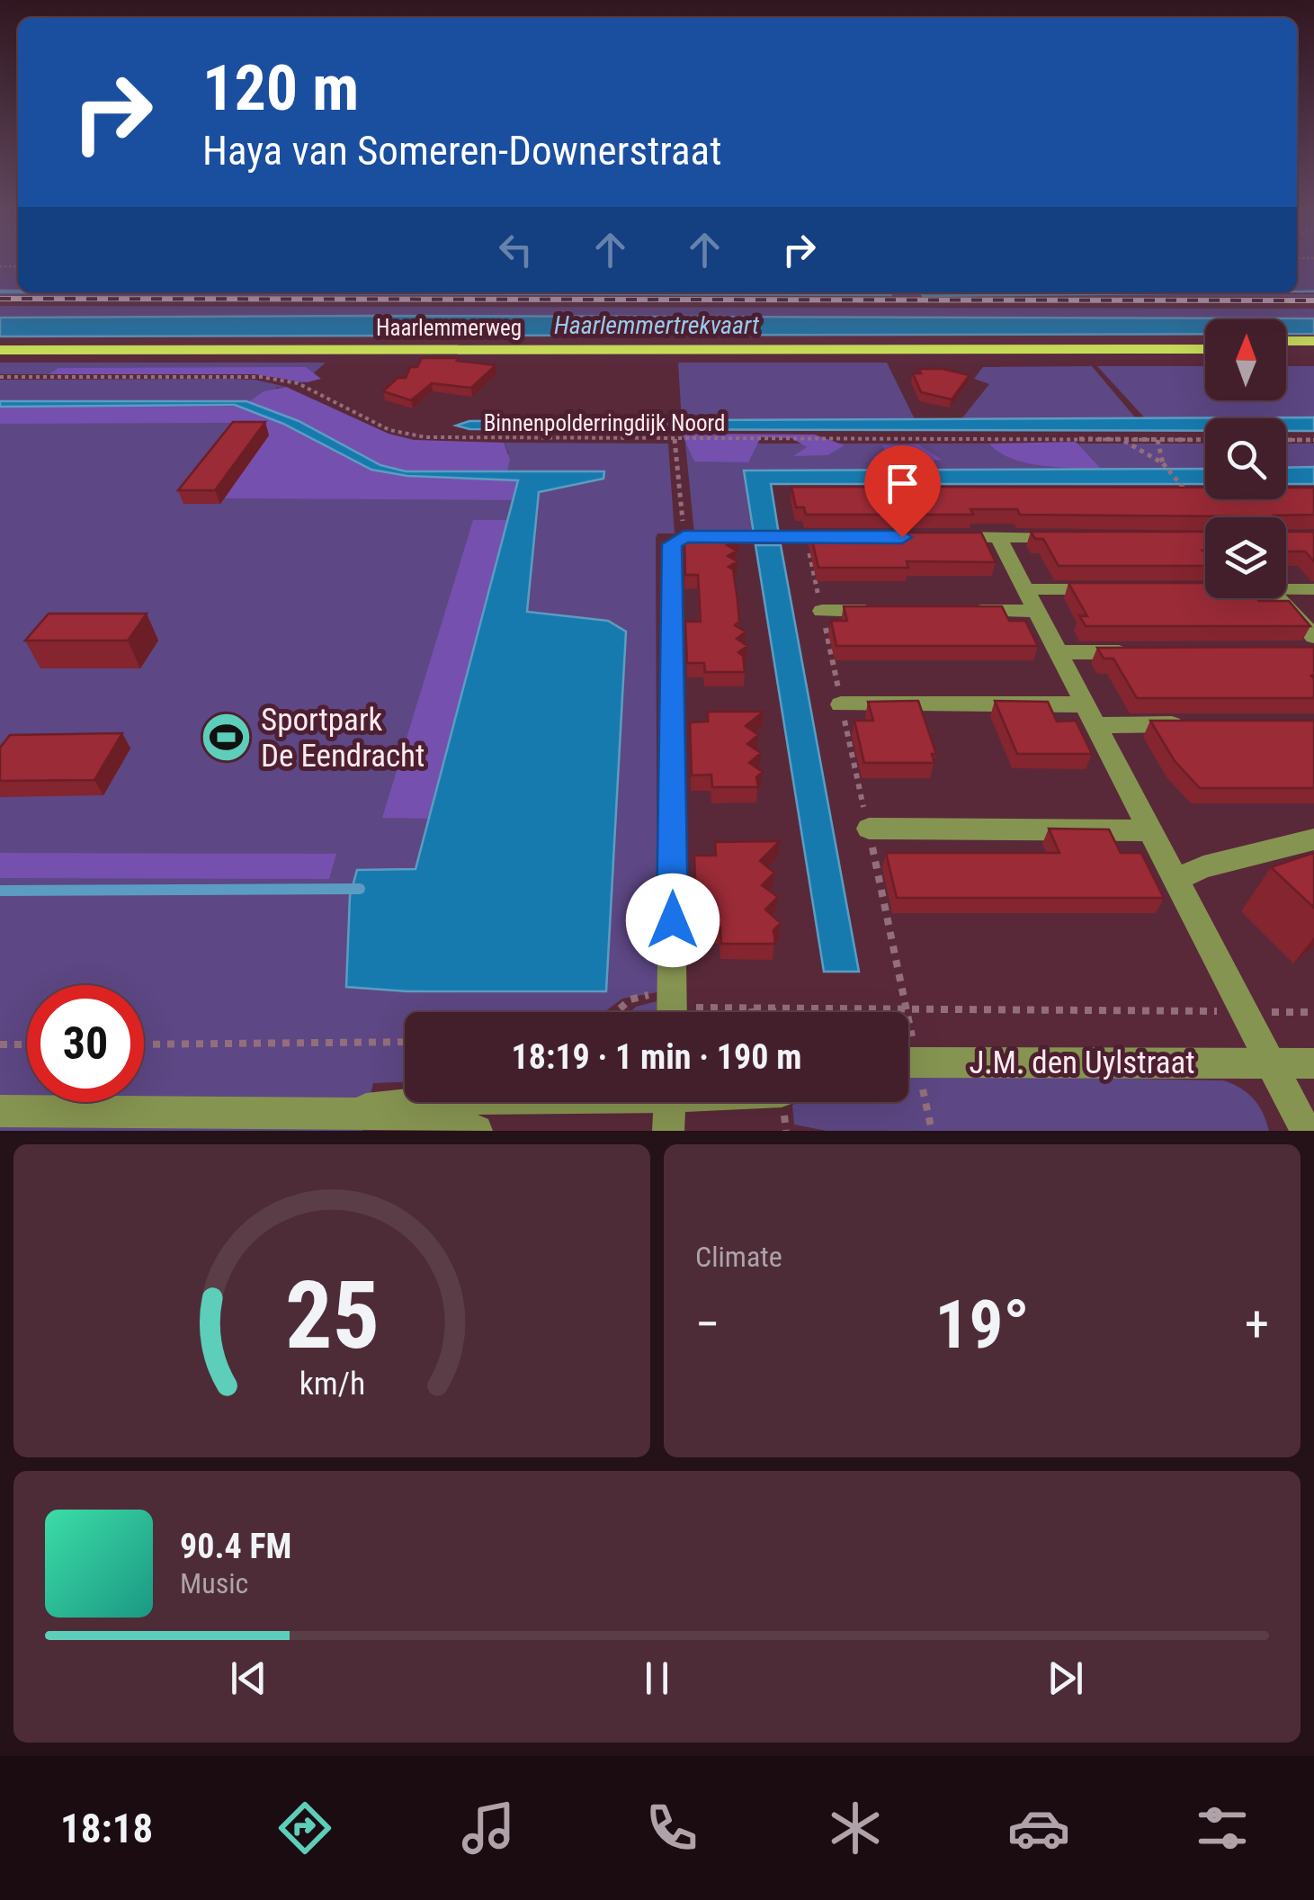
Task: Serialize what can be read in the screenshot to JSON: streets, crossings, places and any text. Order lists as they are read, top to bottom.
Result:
{
  "streets": {
    "main road": ["Haarlemmerweg"],
    "street": ["J.M. den Uylstraat"],
    "path": ["Binnenpolderringdijk Noord"]
  },
  "water": ["Haarlemmertrekvaart"],
  "places": {
    "sports": ["Sportpark De Eendracht"]
  },
  "north": "top",
  "page": {
    "turn": ["120 m", "Haya van Someren-Downerstraat"],
    "limit": "30",
    "trip": "18:19 · 1 min · 190 m",
    "tile": "Climate",
    "heat": ["−", "19°", "+"],
    "song": ["90.4 FM", "Music"],
    "tabs": "18:18",
    "gauge": ["25", "km/h"]
  }
}
